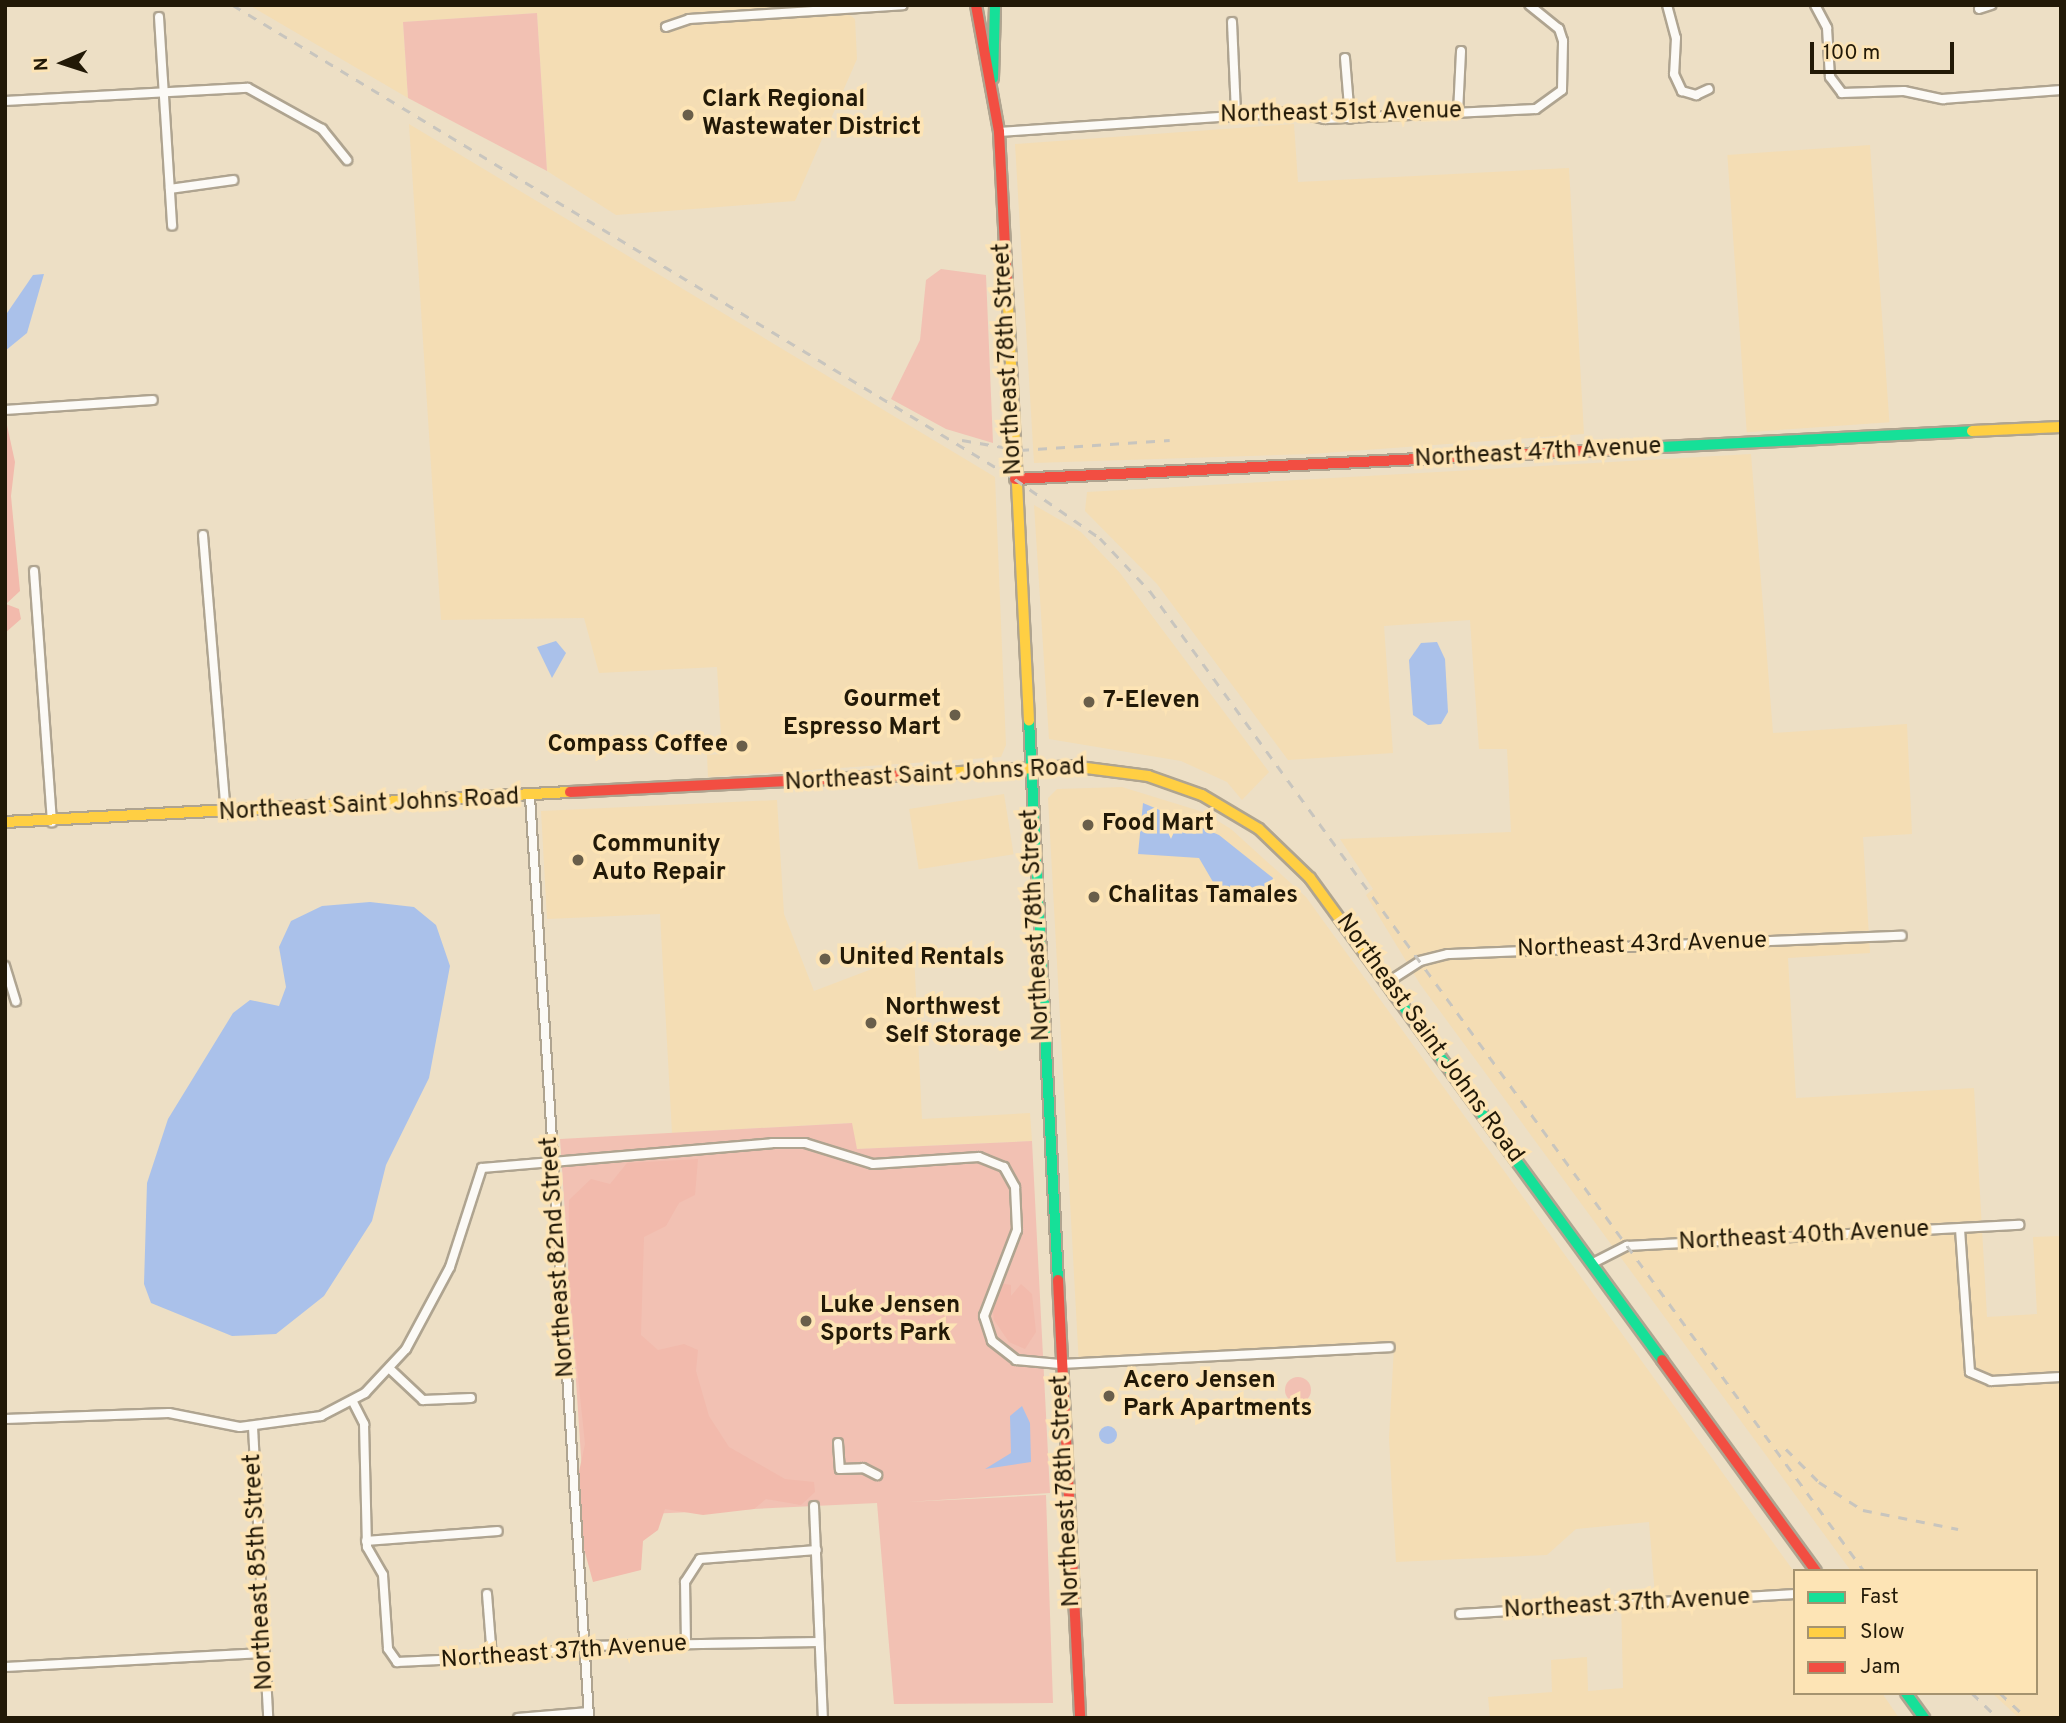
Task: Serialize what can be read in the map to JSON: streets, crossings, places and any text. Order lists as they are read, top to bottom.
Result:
{
  "streets": {
    "main road": ["Northeast 78th Street", "Northeast 47th Avenue", "Northeast Saint Johns Road"],
    "street": [
      "Northeast 51st Avenue",
      "Northeast 43rd Avenue",
      "Northeast 40th Avenue",
      "Northeast 82nd Street",
      "Northeast 85th Street",
      "Northeast 37th Avenue"
    ]
  },
  "crossings": [
    ["Northeast 51st Avenue", "Northeast 78th Street"],
    ["Northeast 78th Street", "Northeast 47th Avenue"],
    ["Northeast 78th Street", "Northeast Saint Johns Road"],
    ["Northeast Saint Johns Road", "Northeast 43rd Avenue"],
    ["Northeast Saint Johns Road", "Northeast 40th Avenue"],
    ["Northeast Saint Johns Road", "Northeast 82nd Street"],
    ["Northeast 82nd Street", "Northeast 37th Avenue"]
  ],
  "places": [
    "Clark Regional Wastewater District",
    "7-Eleven",
    "Gourmet Espresso Mart",
    "Compass Coffee",
    "Food Mart",
    "Community Auto Repair",
    "Chalitas Tamales",
    "United Rentals",
    "Northwest Self Storage",
    "Luke Jensen Sports Park",
    "Acero Jensen Park Apartments"
  ],
  "legend": ["Fast", "Slow", "Jam"],
  "scale_bar": "100 m",
  "north": "left"
}
